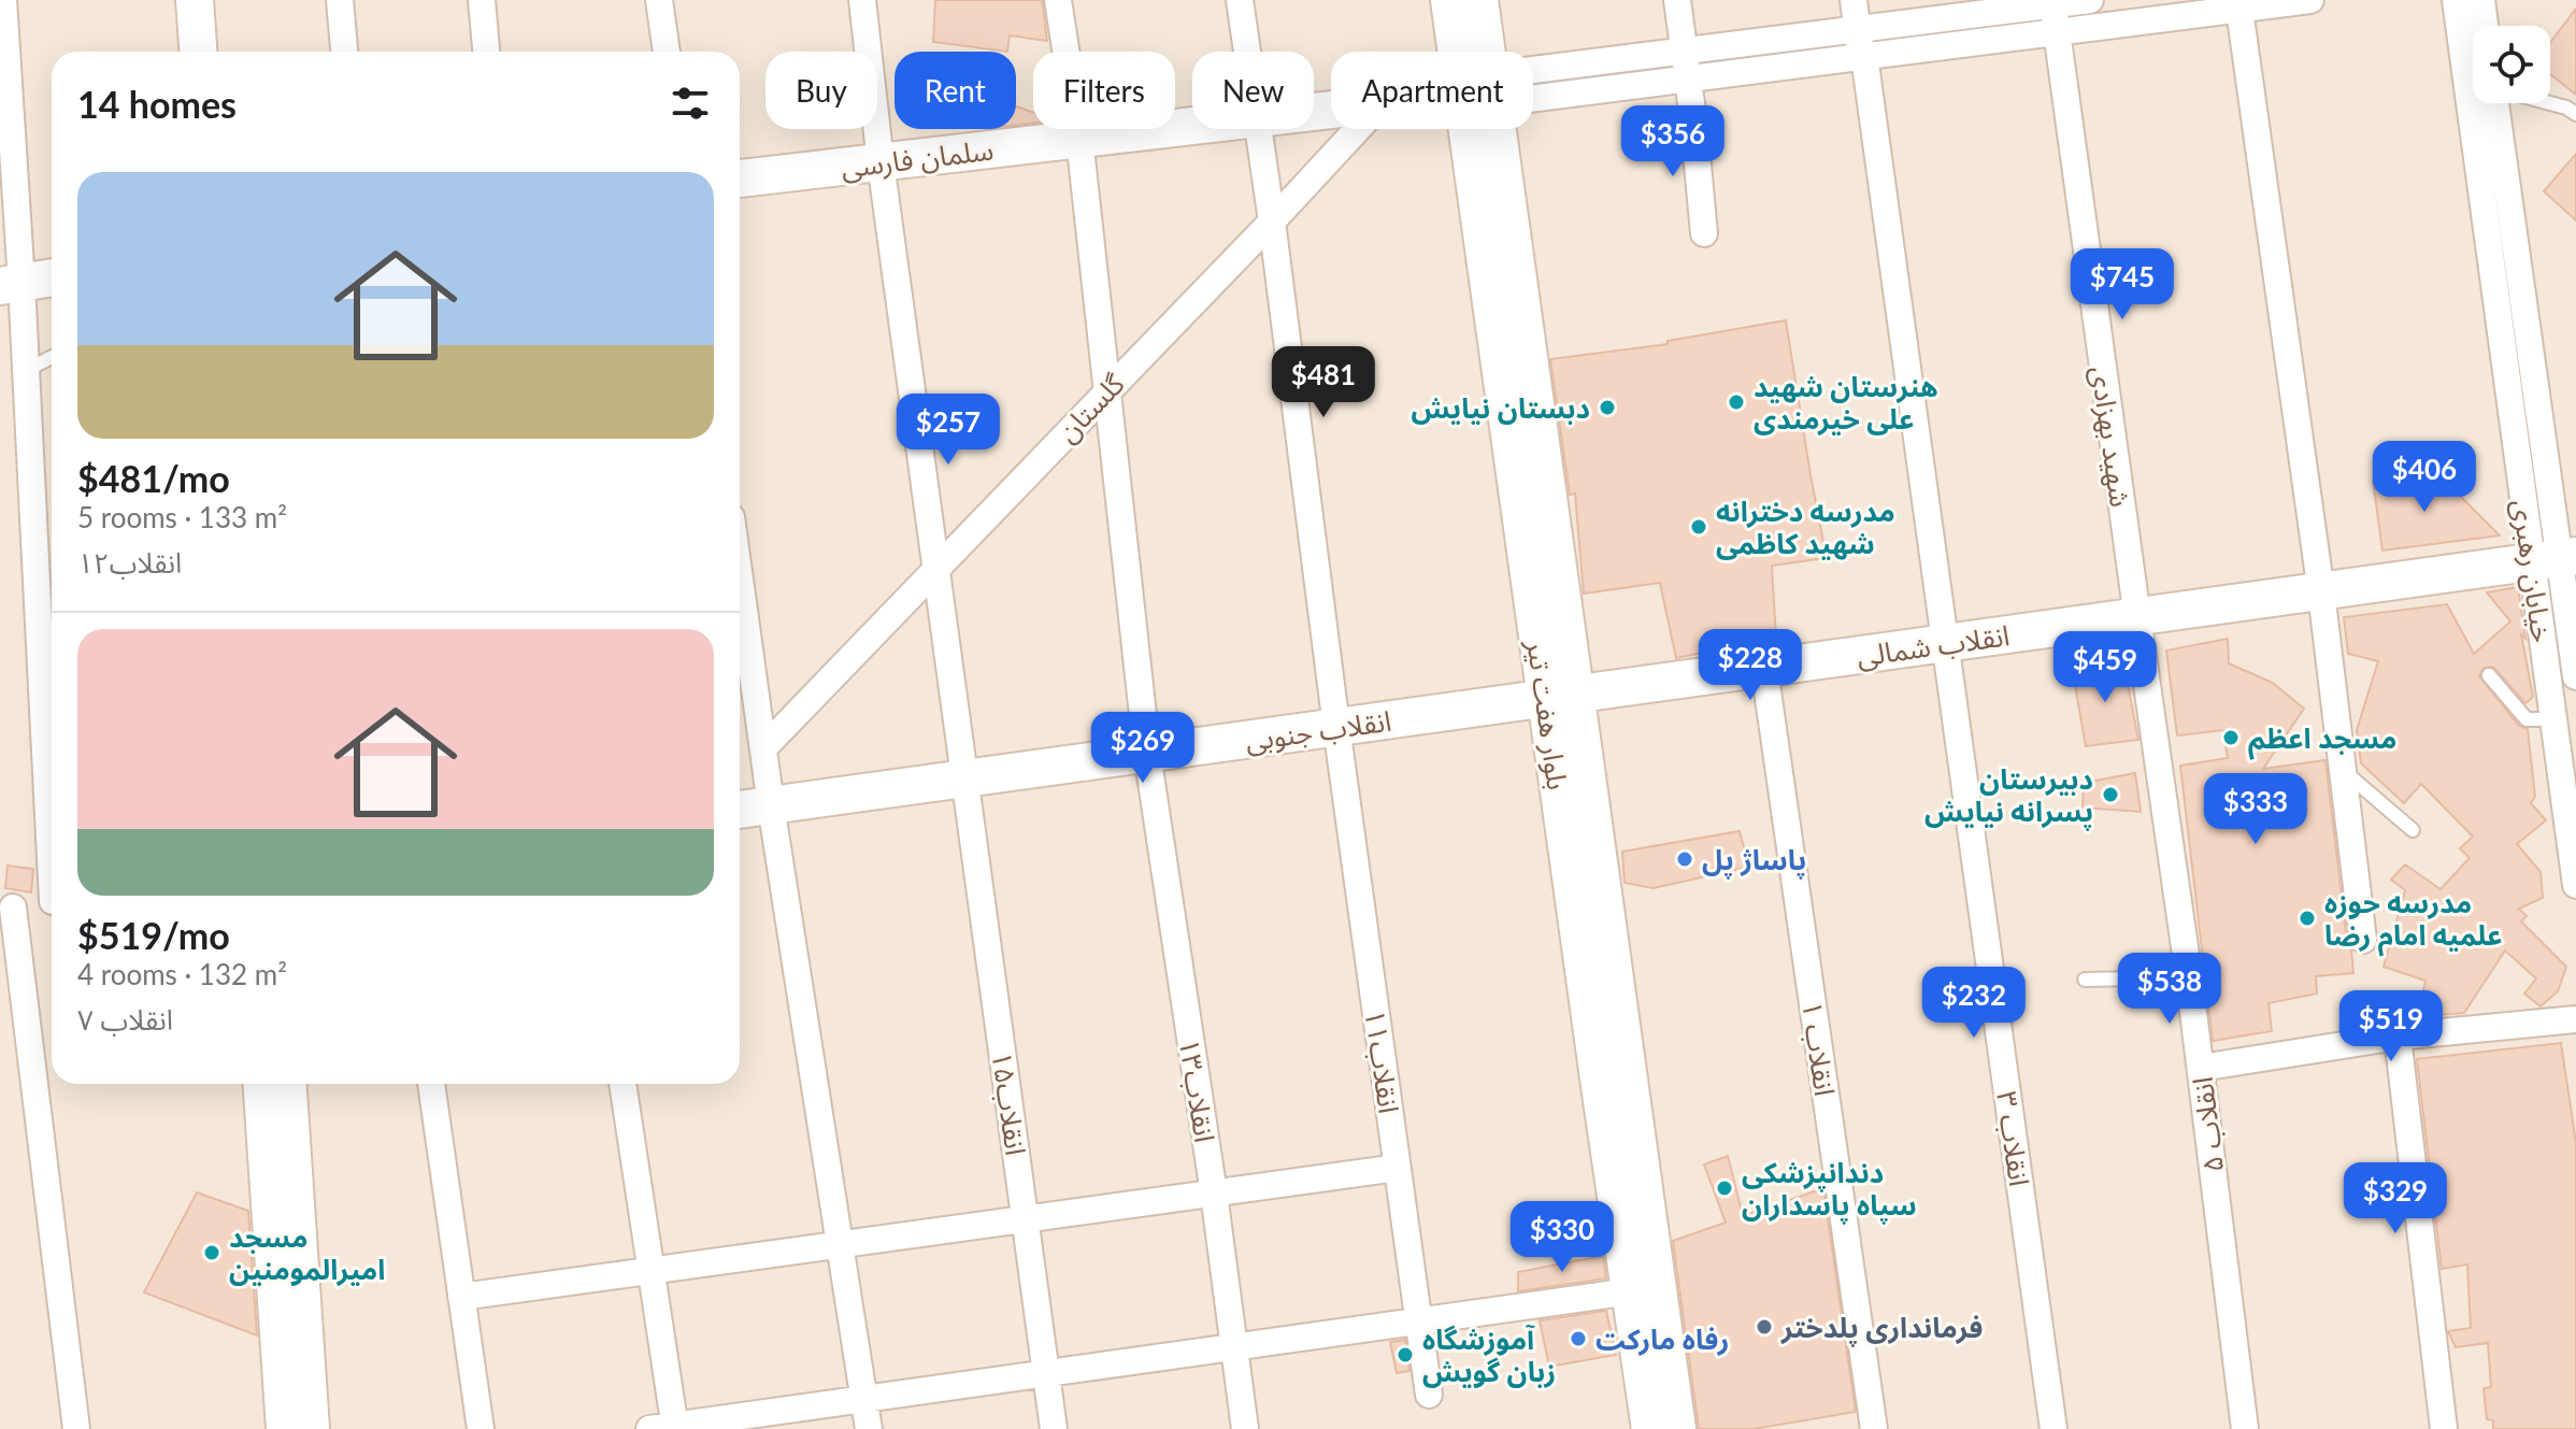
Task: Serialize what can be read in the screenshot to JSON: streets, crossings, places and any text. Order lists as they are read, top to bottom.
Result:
{
  "streets": {
    "main road": [
      "سلمان فارسی",
      "انقلاب شمالی",
      "بلوار هفت تیر",
      "انقلاب جنوبی"
    ],
    "street": [
      "گلستان",
      "شهید بهزادی",
      "خیابان رهبری",
      "انقلاب ۱",
      "انقلاب۱۱",
      "انقلاب۱۳",
      "انقلاب۱۵",
      "انقلاب ۵",
      "انقلاب ۳"
    ]
  },
  "crossings": [
    ["سلمان فارسی", "انقلاب۱۳"],
    ["سلمان فارسی", "انقلاب۱۵"],
    ["گلستان", "انقلاب۱۱"],
    ["گلستان", "انقلاب۱۳"],
    ["گلستان", "انقلاب۱۵"],
    ["شهید بهزادی", "انقلاب شمالی"],
    ["شهید بهزادی", "انقلاب ۵"],
    ["خیابان رهبری", "انقلاب شمالی"],
    ["انقلاب شمالی", "بلوار هفت تیر"],
    ["انقلاب شمالی", "انقلاب جنوبی"],
    ["انقلاب شمالی", "انقلاب ۱"],
    ["انقلاب شمالی", "انقلاب ۵"],
    ["انقلاب شمالی", "انقلاب ۳"],
    ["بلوار هفت تیر", "انقلاب جنوبی"],
    ["انقلاب جنوبی", "انقلاب۱۱"],
    ["انقلاب جنوبی", "انقلاب۱۳"],
    ["انقلاب جنوبی", "انقلاب۱۵"]
  ],
  "places": [
    "هنرستان شهید علی خیرمندی",
    "دبستان نیایش",
    "مدرسه دخترانه شهید کاظمی",
    "مسجد اعظم",
    "دبیرستان پسرانه نیایش",
    "پاساژ پل",
    "مدرسه حوزه علمیه امام رضا",
    "دندانپزشکی سپاه پاسداران",
    "مسجد امیرالمومنین",
    "فرمانداری پلدختر",
    "رفاه مارکت",
    "آموزشگاه زبان گویش"
  ],
  "page": {
    "chip": [
      "Buy",
      "Rent",
      "Filters",
      "New",
      "Apartment"
    ],
    "heading": "14 homes",
    "price": [
      "$356",
      "$745",
      "$481",
      "$257",
      "$406",
      "$228",
      "$459",
      "$269",
      "$333",
      "$538",
      "$232",
      "$519",
      "$329",
      "$330"
    ],
    "list": [
      {
        "name": "$481/mo",
        "note": "5 rooms · 133 m² · انقلاب۱۲"
      },
      {
        "name": "$519/mo",
        "note": "4 rooms · 132 m² · انقلاب ۷"
      }
    ]
  }
}
